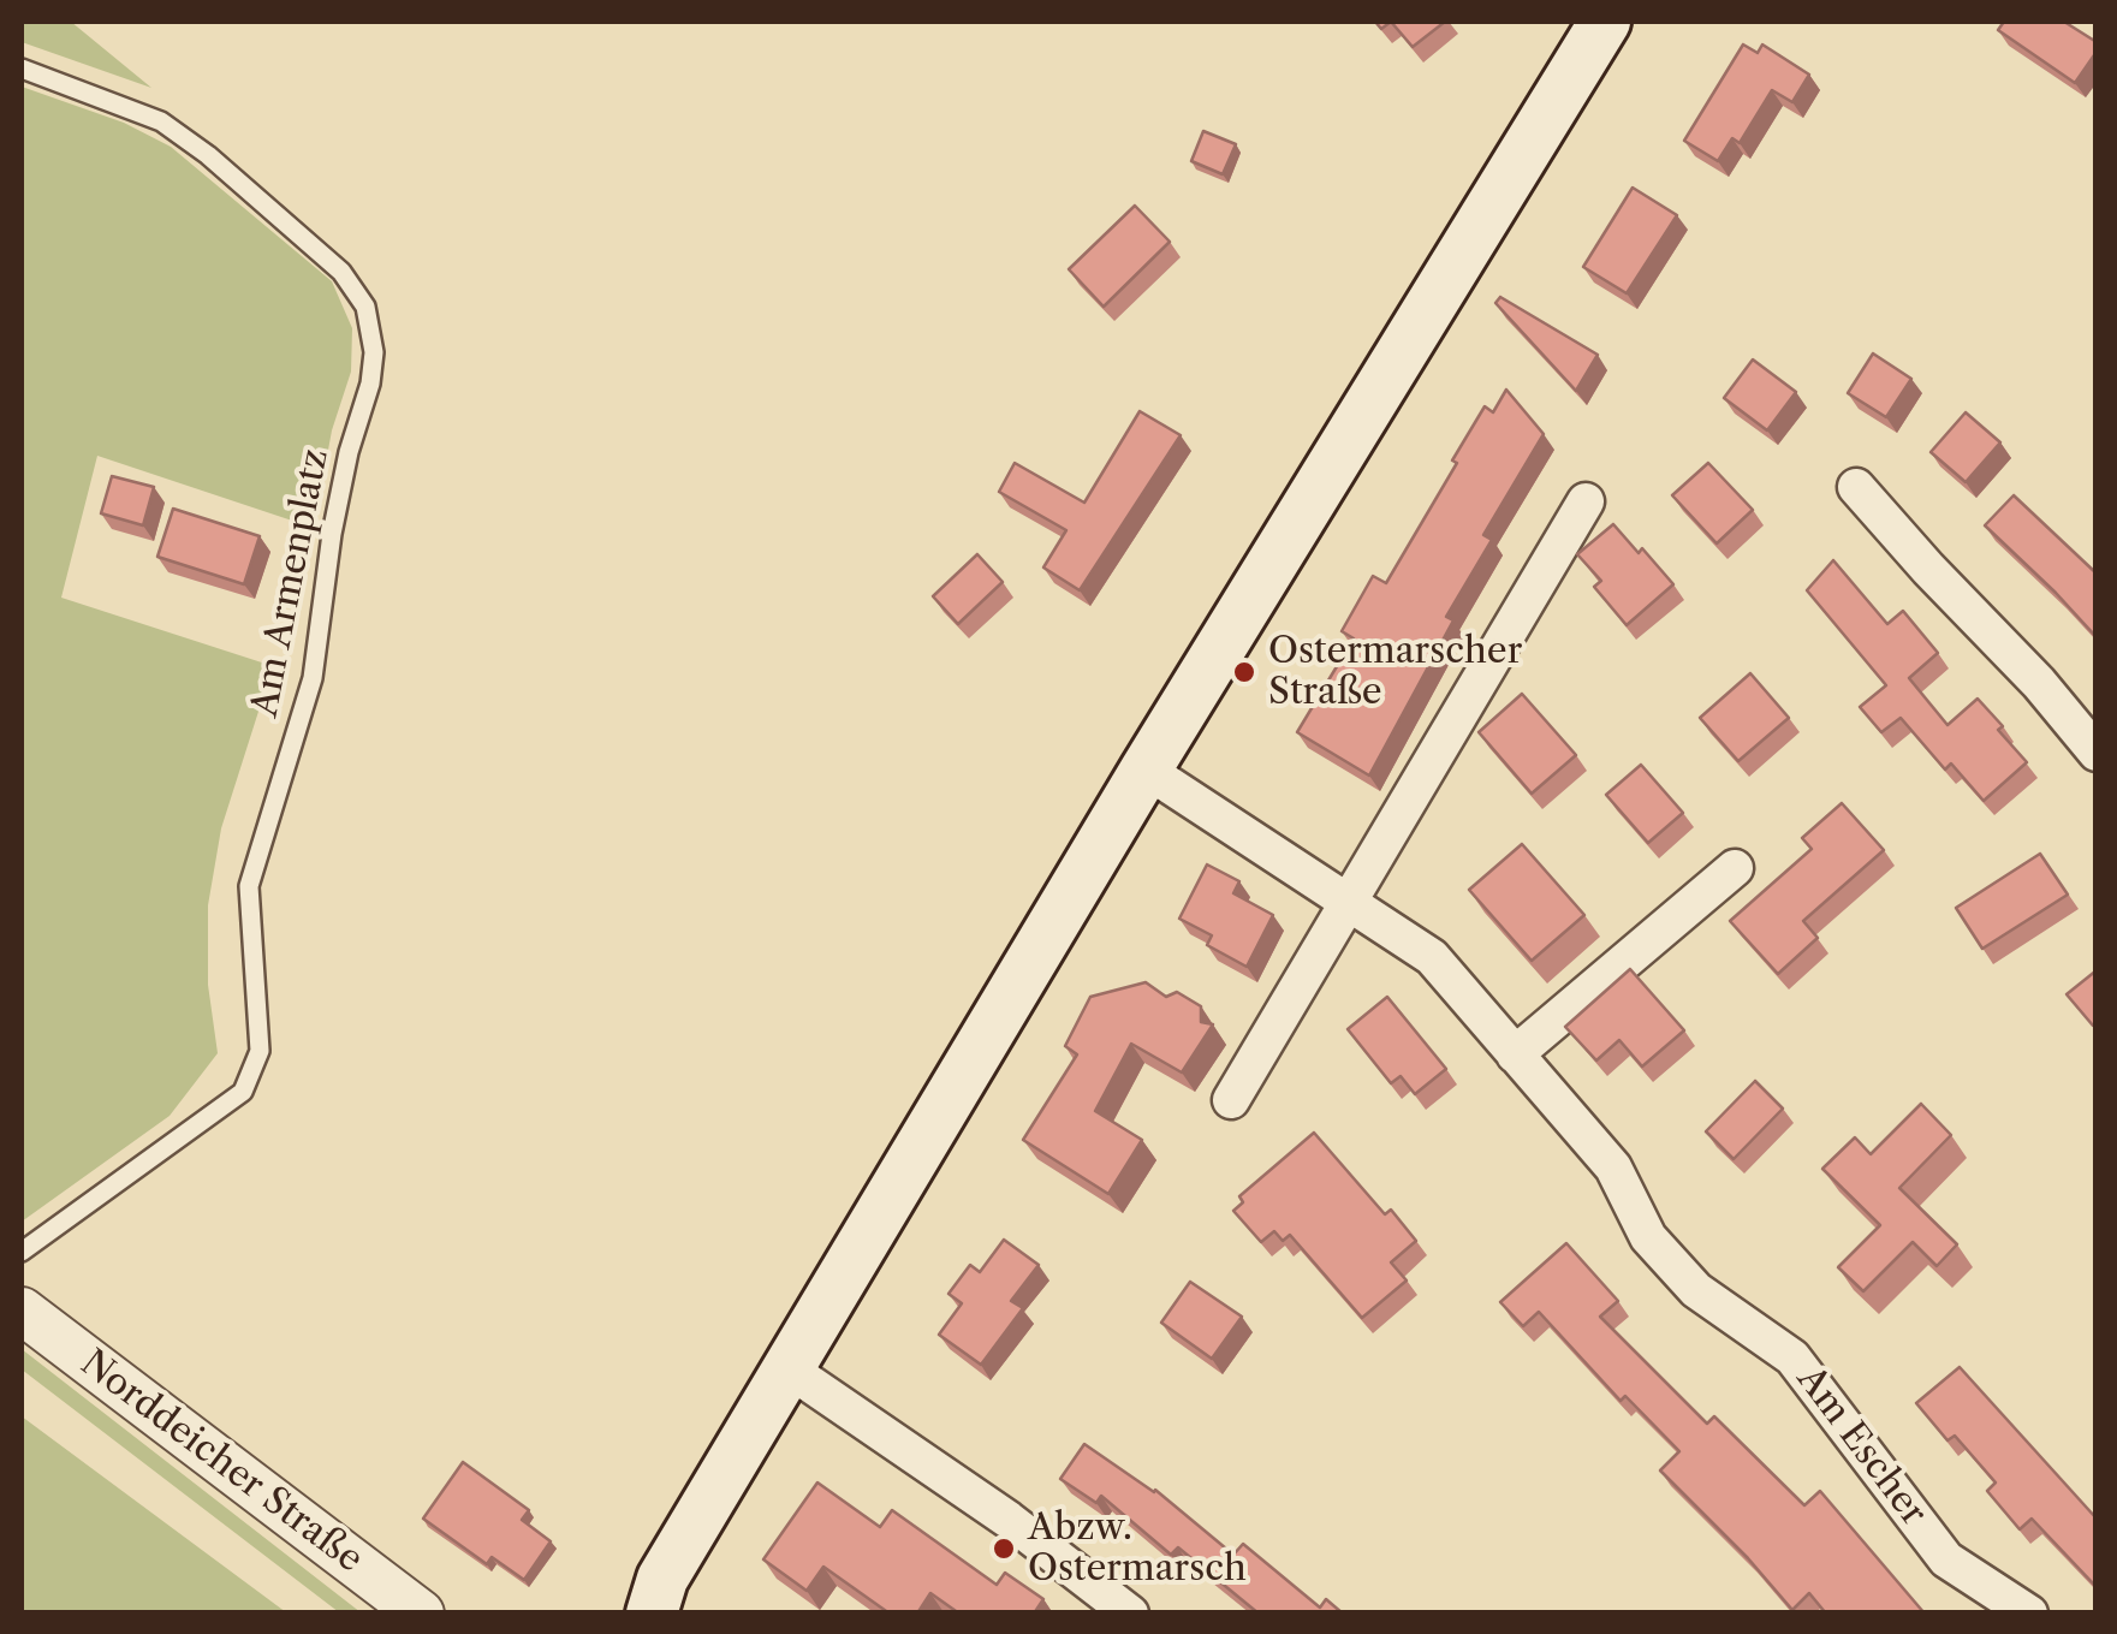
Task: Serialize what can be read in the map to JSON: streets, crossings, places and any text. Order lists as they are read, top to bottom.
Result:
{
  "streets": {
    "street": ["Am Escher", "Norddeicher Straße"],
    "lane": ["Am Armenplatz"]
  },
  "places": ["Ostermarscher Straße", "Abzw. Ostermarsch"]
}
